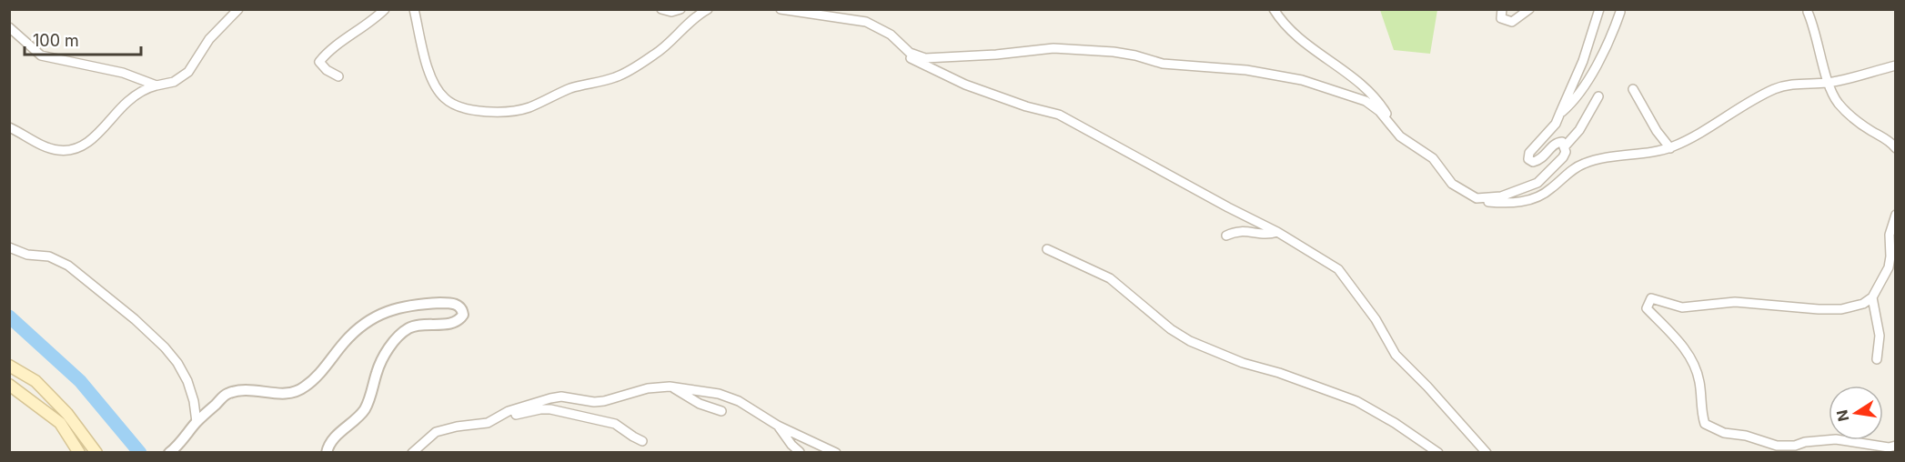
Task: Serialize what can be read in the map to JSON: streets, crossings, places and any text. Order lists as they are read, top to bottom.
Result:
{
  "scale_bar": "100 m",
  "north": "left"
}
